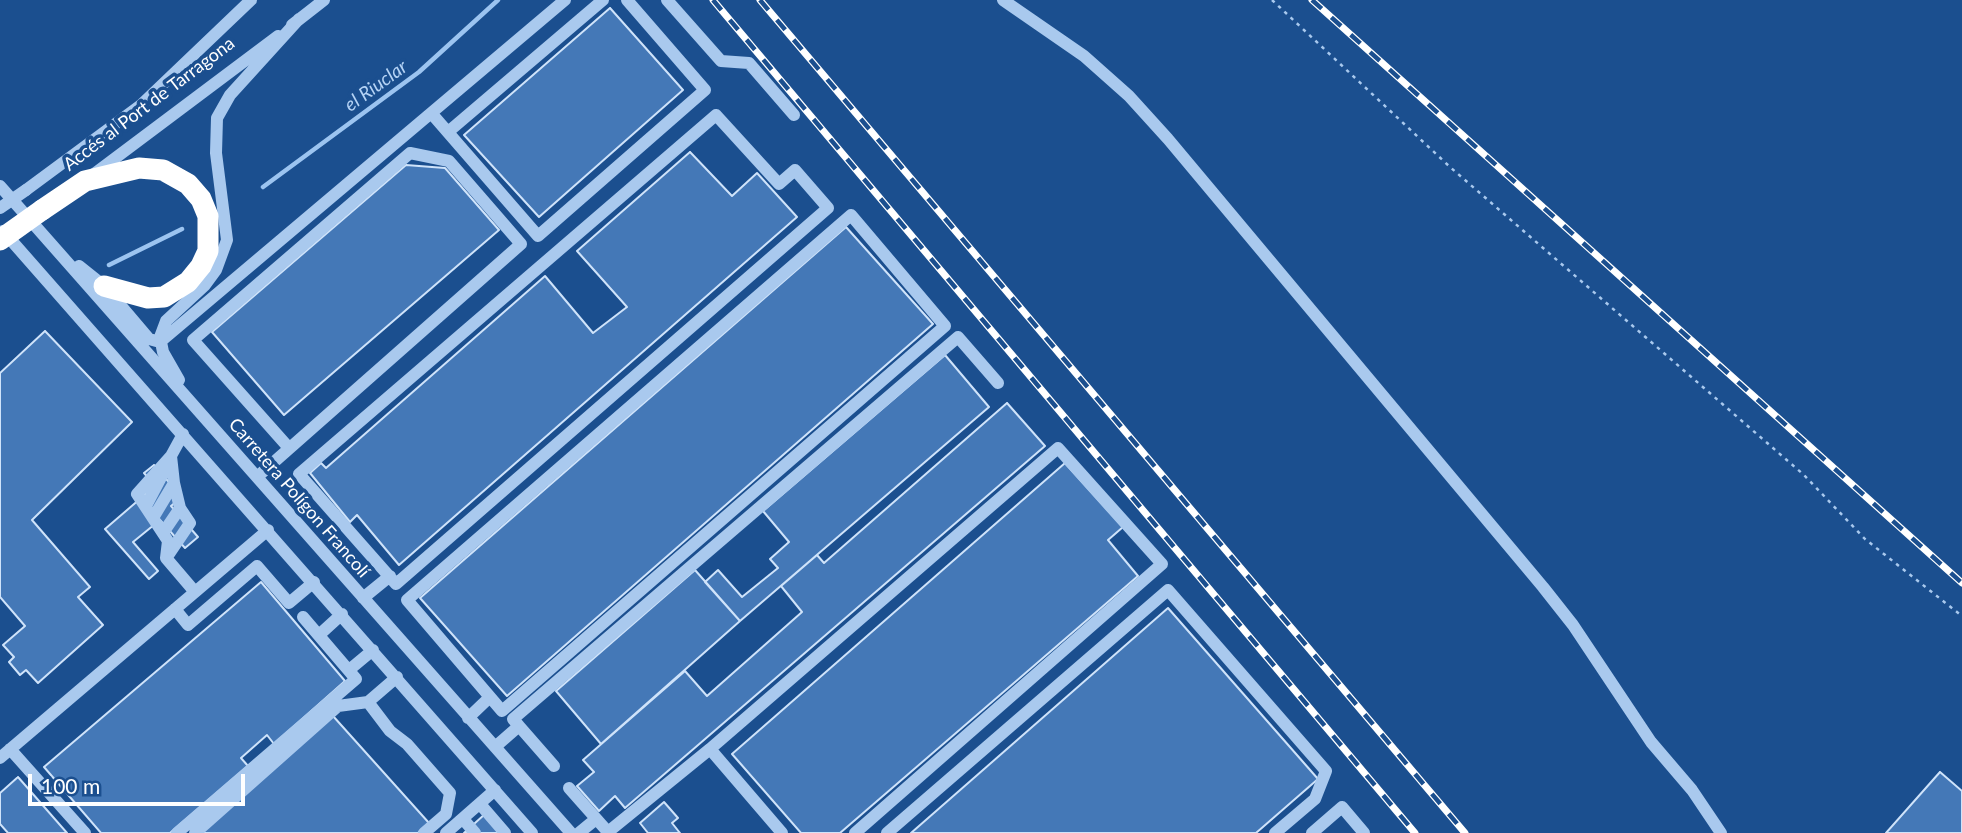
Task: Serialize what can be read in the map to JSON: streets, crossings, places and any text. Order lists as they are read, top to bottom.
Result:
{
  "streets": {
    "highway": ["Accés al Port de Tarragona"],
    "street": ["Carretera Polígon Francolí"]
  },
  "water": ["el Riuclar"],
  "scale_bar": "100 m"
}
